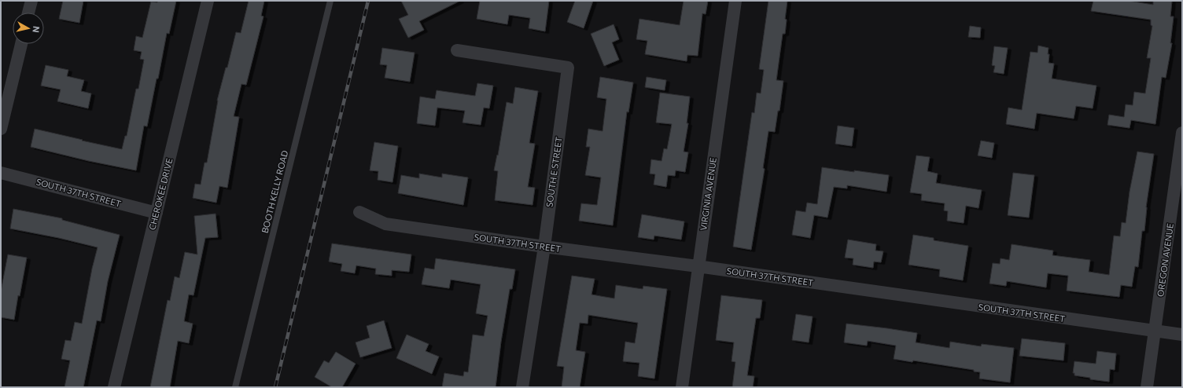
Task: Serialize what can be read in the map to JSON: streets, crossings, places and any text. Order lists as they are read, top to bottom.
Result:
{
  "streets": {
    "street": [
      "SOUTH E STREET",
      "SOUTH 37TH STREET",
      "CHEROKEE DRIVE",
      "VIRGINIA AVENUE",
      "OREGON AVENUE"
    ],
    "lane": ["BOOTH KELLY ROAD"]
  },
  "crossings": [
    ["SOUTH E STREET", "SOUTH 37TH STREET"],
    ["SOUTH 37TH STREET", "CHEROKEE DRIVE"],
    ["SOUTH 37TH STREET", "VIRGINIA AVENUE"],
    ["SOUTH 37TH STREET", "OREGON AVENUE"]
  ],
  "north": "right"
}
